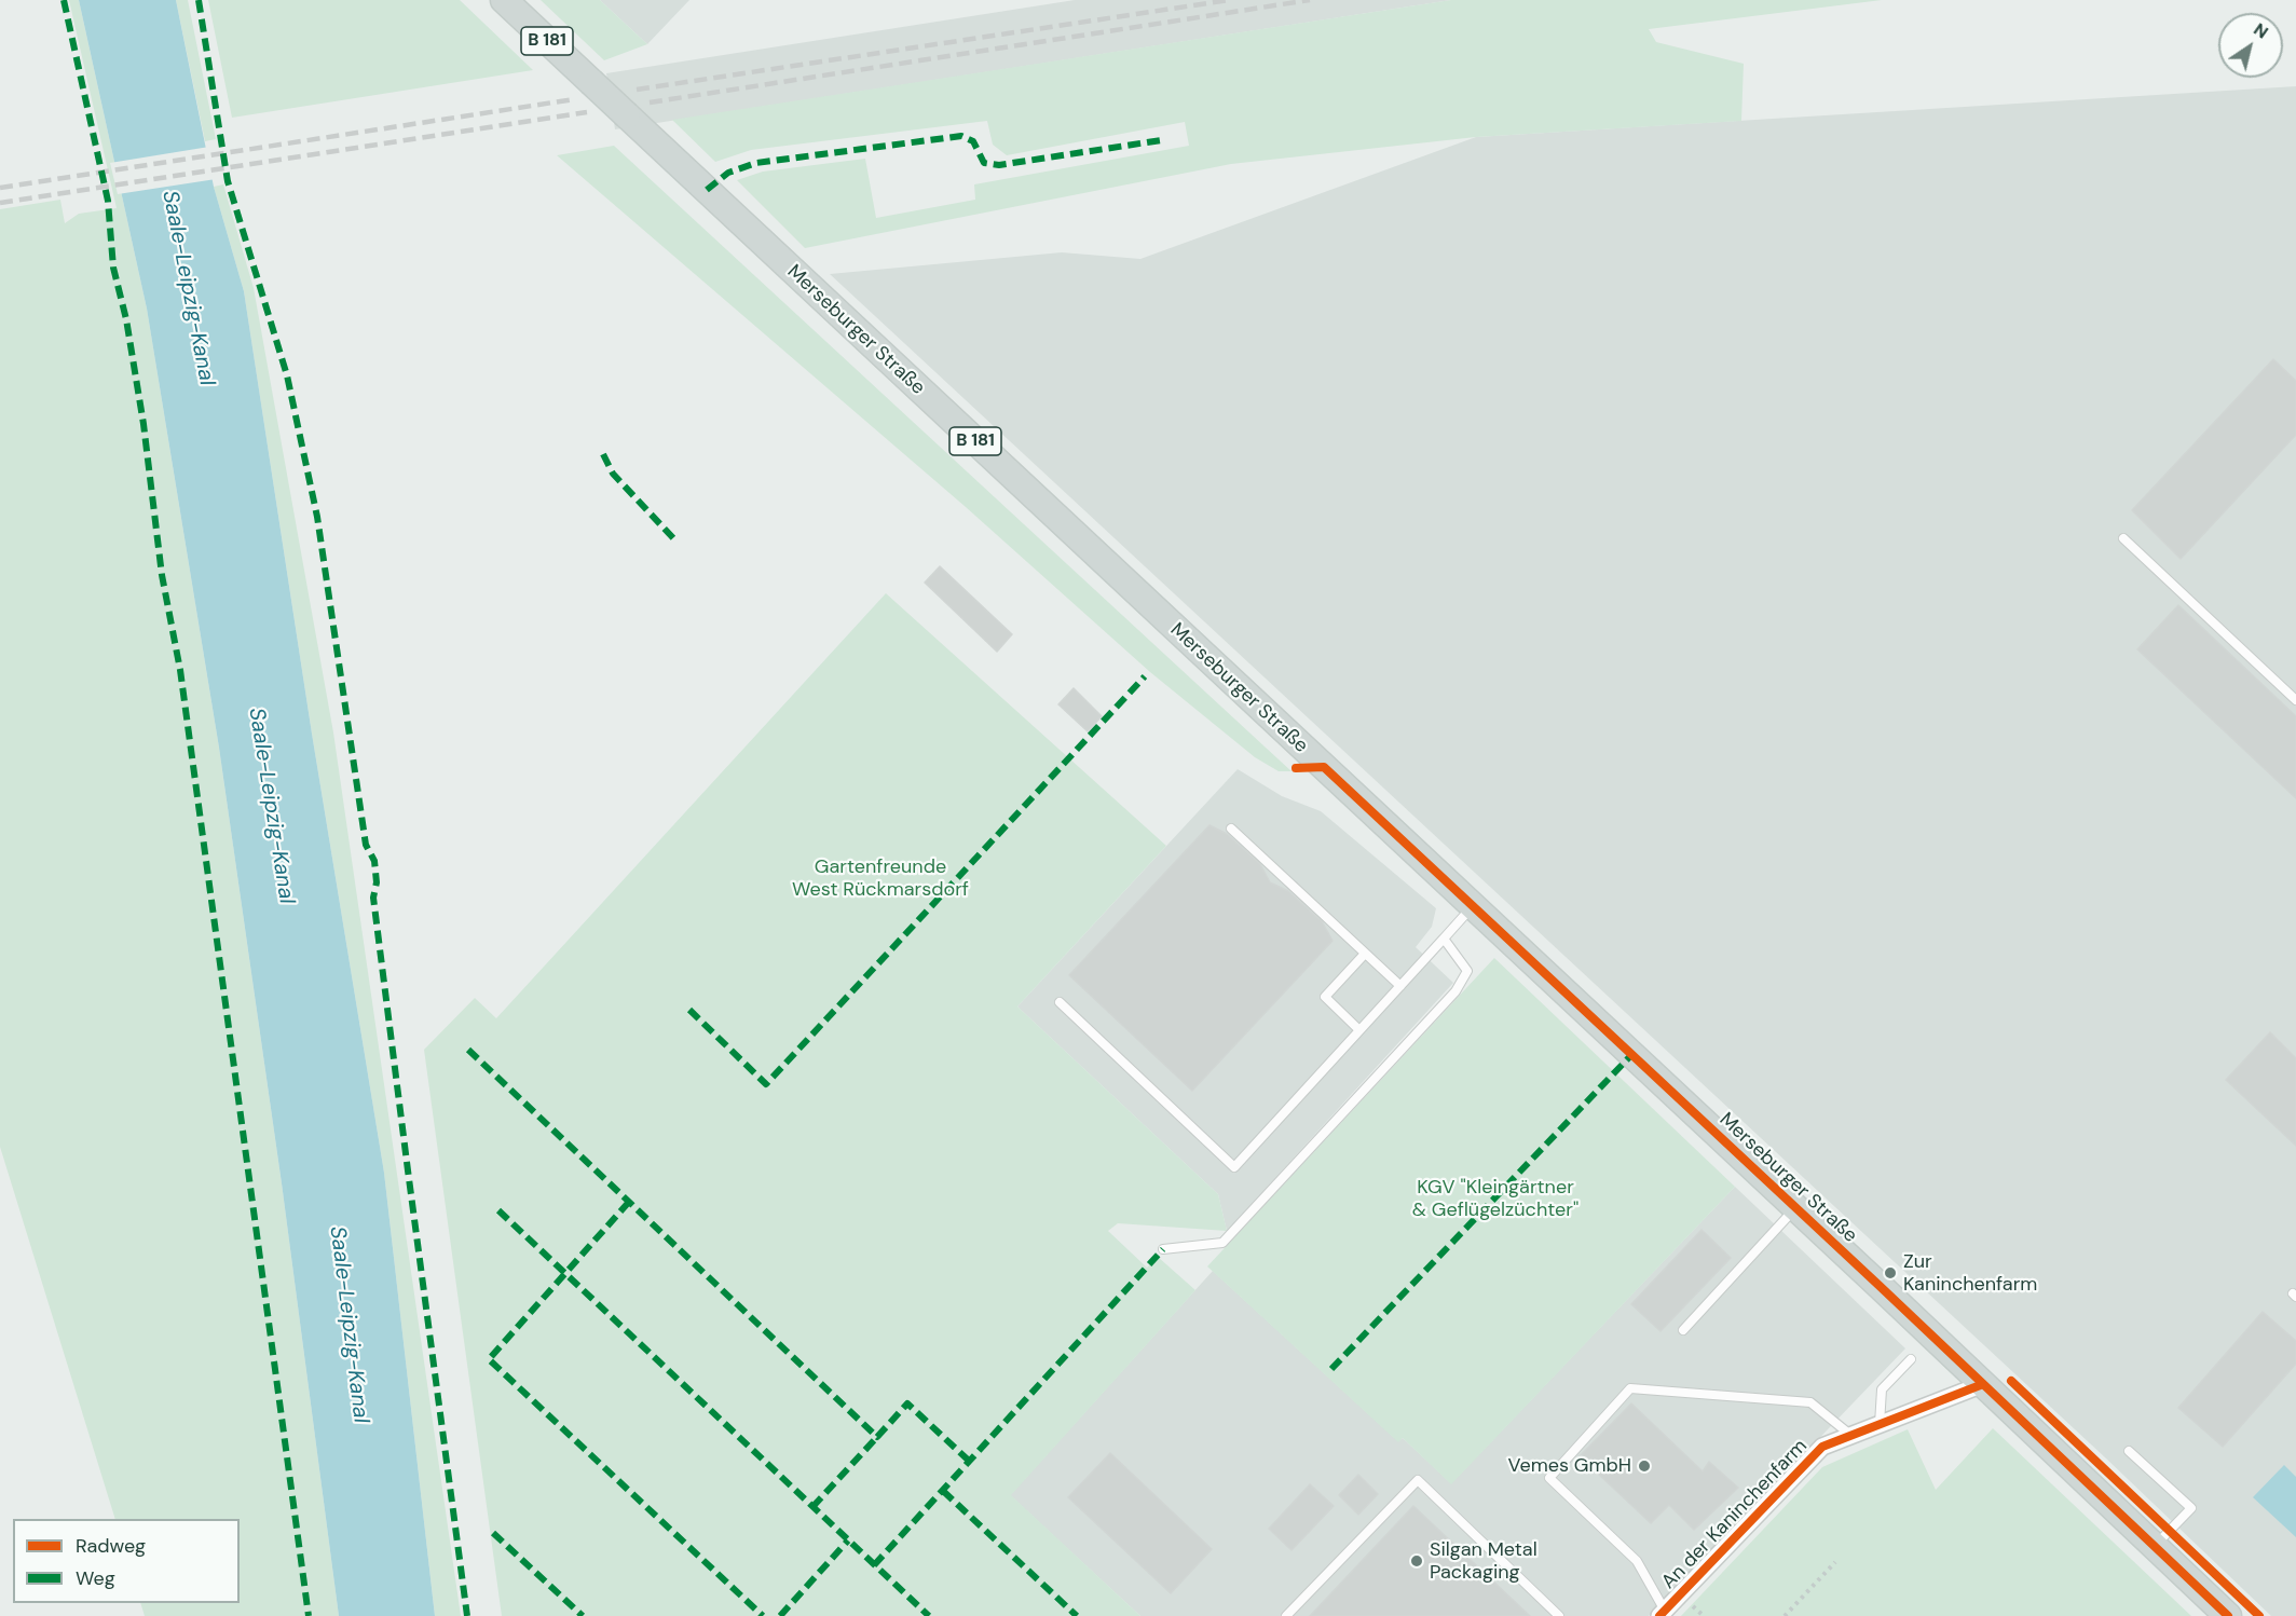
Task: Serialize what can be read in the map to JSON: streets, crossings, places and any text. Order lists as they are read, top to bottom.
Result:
{
  "streets": {
    "main road": ["B 181", "Merseburger Straße"],
    "street": ["An der Kaninchenfarm"]
  },
  "crossings": [
    ["Merseburger Straße", "An der Kaninchenfarm"]
  ],
  "water": ["Saale-Leipzig-Kanal"],
  "parks": ["Gartenfreunde West Rückmarsdorf", "KGV \"Kleingärtner & Geflügelzüchter\""],
  "places": ["Zur Kaninchenfarm", "Vemes GmbH", "Silgan Metal Packaging"],
  "legend": ["Radweg", "Weg"],
  "north": "top right"
}
